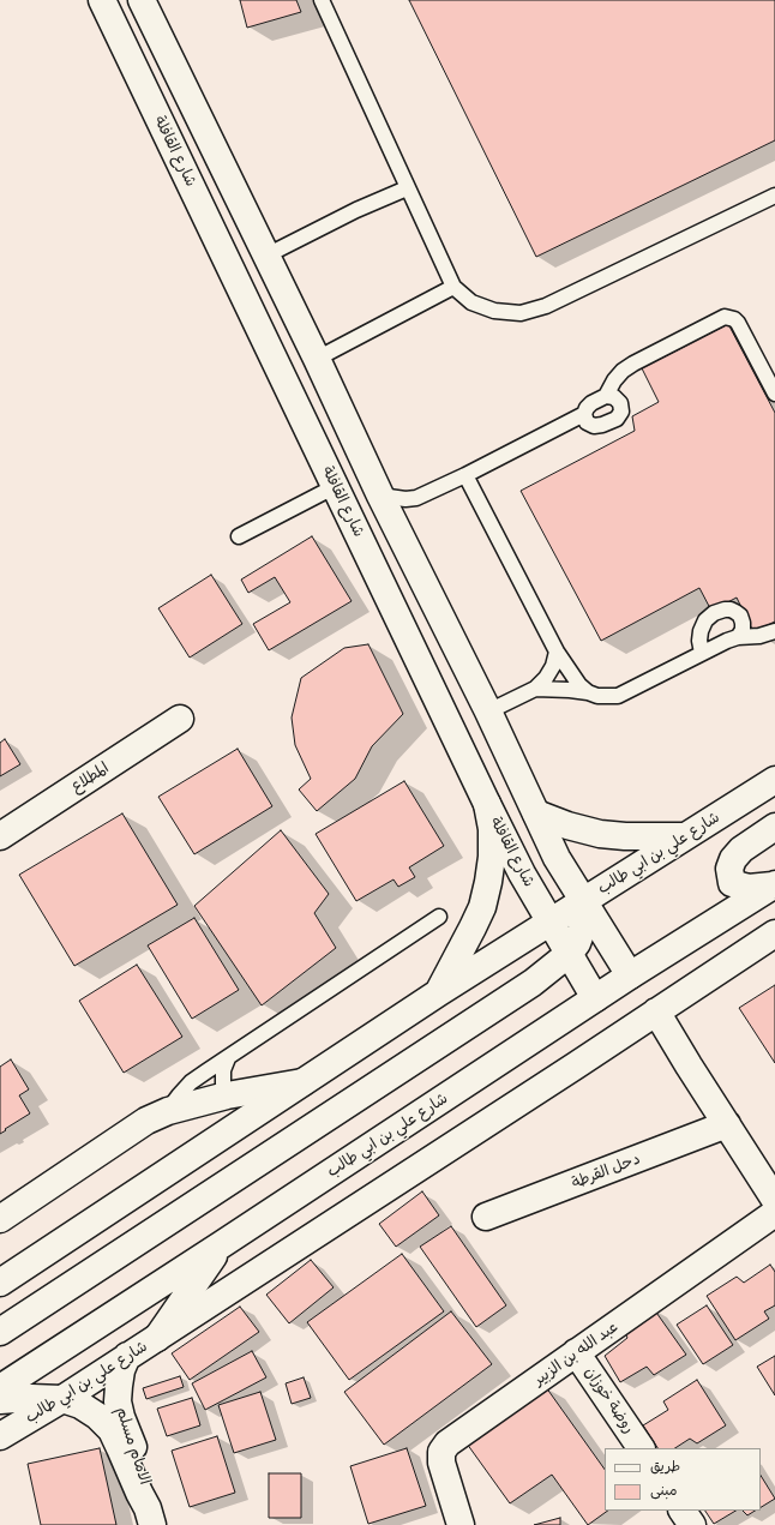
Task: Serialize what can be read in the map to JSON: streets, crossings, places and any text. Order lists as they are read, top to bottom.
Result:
{
  "streets": {
    "street": [
      "شارع القافلة",
      "المطلاع",
      "شارع علي بن ابي طالب",
      "دحل القرطة",
      "عبد الله بن الزبير",
      "روضة خوزان",
      "الامام مسلم"
    ]
  },
  "crossings": [
    ["شارع القافلة", "شارع علي بن ابي طالب"],
    ["شارع علي بن ابي طالب", "الامام مسلم"],
    ["عبد الله بن الزبير", "روضة خوزان"]
  ],
  "legend": ["طريق", "مبنى"]
}
